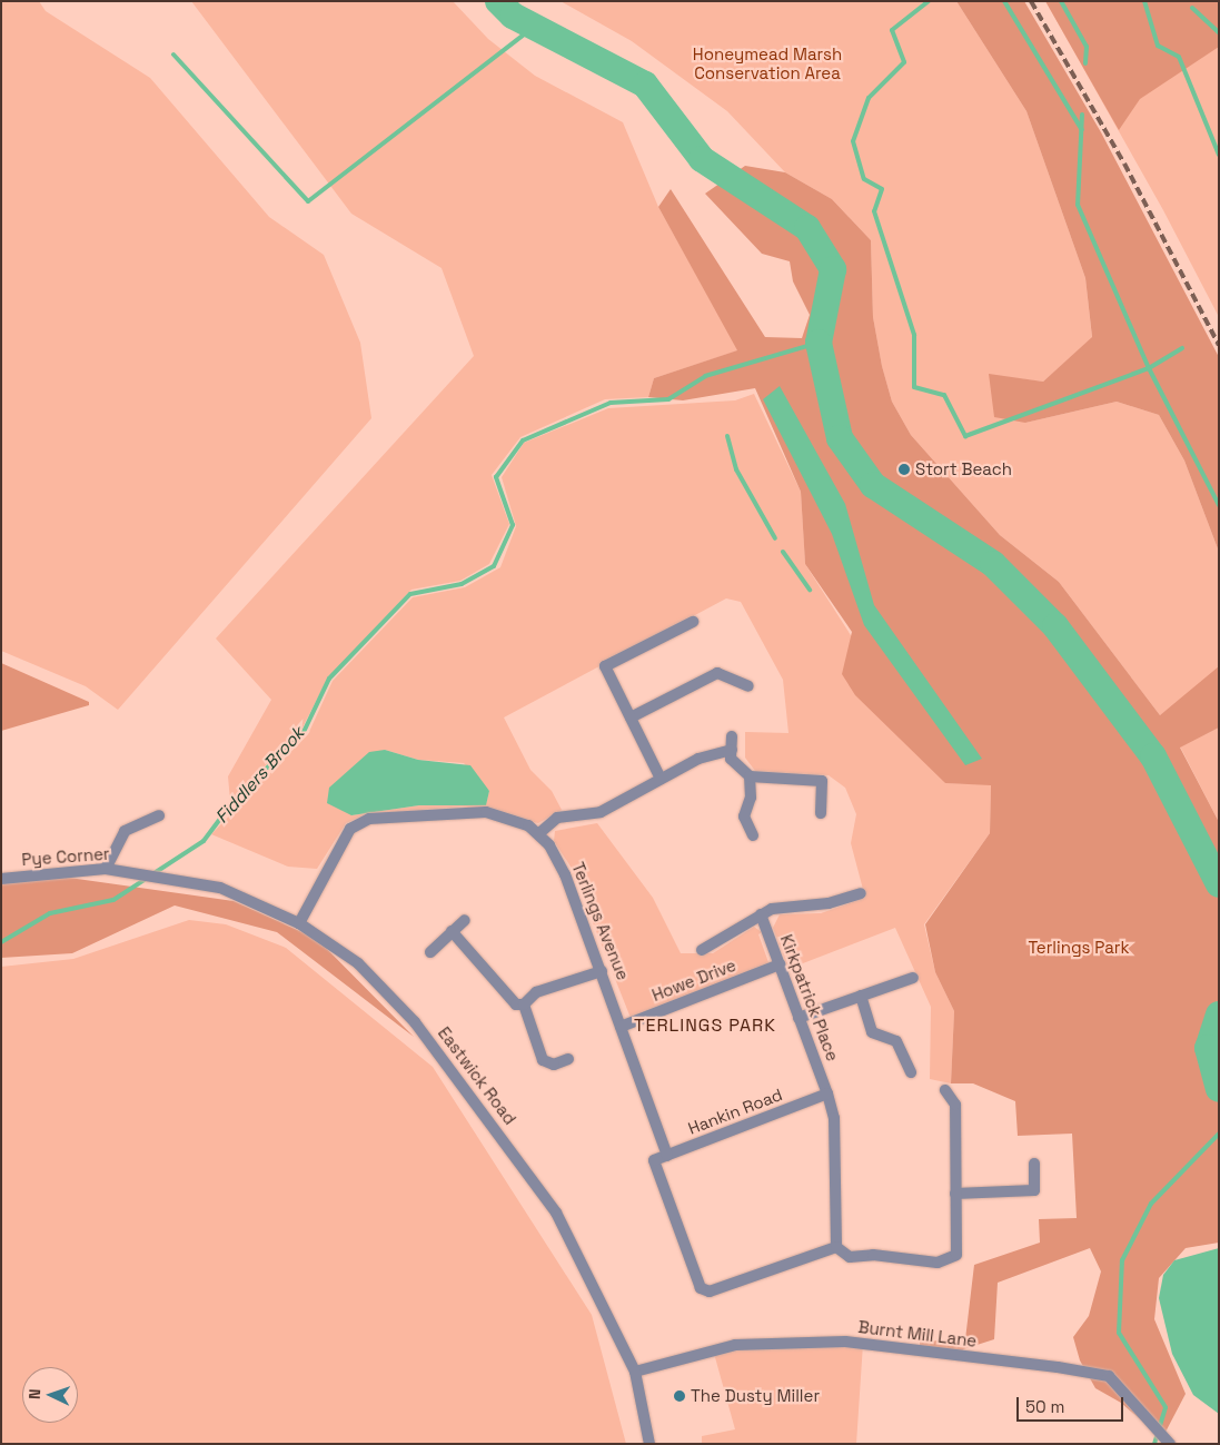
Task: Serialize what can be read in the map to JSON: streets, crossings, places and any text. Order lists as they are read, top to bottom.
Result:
{
  "streets": {
    "street": [
      "Pye Corner",
      "Terlings Avenue",
      "Howe Drive",
      "Kirkpatrick Place",
      "Eastwick Road",
      "Hankin Road",
      "Burnt Mill Lane"
    ]
  },
  "crossings": [
    ["Pye Corner", "Eastwick Road"],
    ["Terlings Avenue", "Howe Drive"],
    ["Terlings Avenue", "Hankin Road"],
    ["Howe Drive", "Kirkpatrick Place"],
    ["Kirkpatrick Place", "Hankin Road"],
    ["Eastwick Road", "Burnt Mill Lane"]
  ],
  "districts": ["TERLINGS PARK"],
  "water": ["Fiddlers Brook"],
  "parks": ["Honeymead Marsh Conservation Area", "Terlings Park"],
  "places": ["Stort Beach", "The Dusty Miller"],
  "scale_bar": "50 m",
  "north": "left"
}
